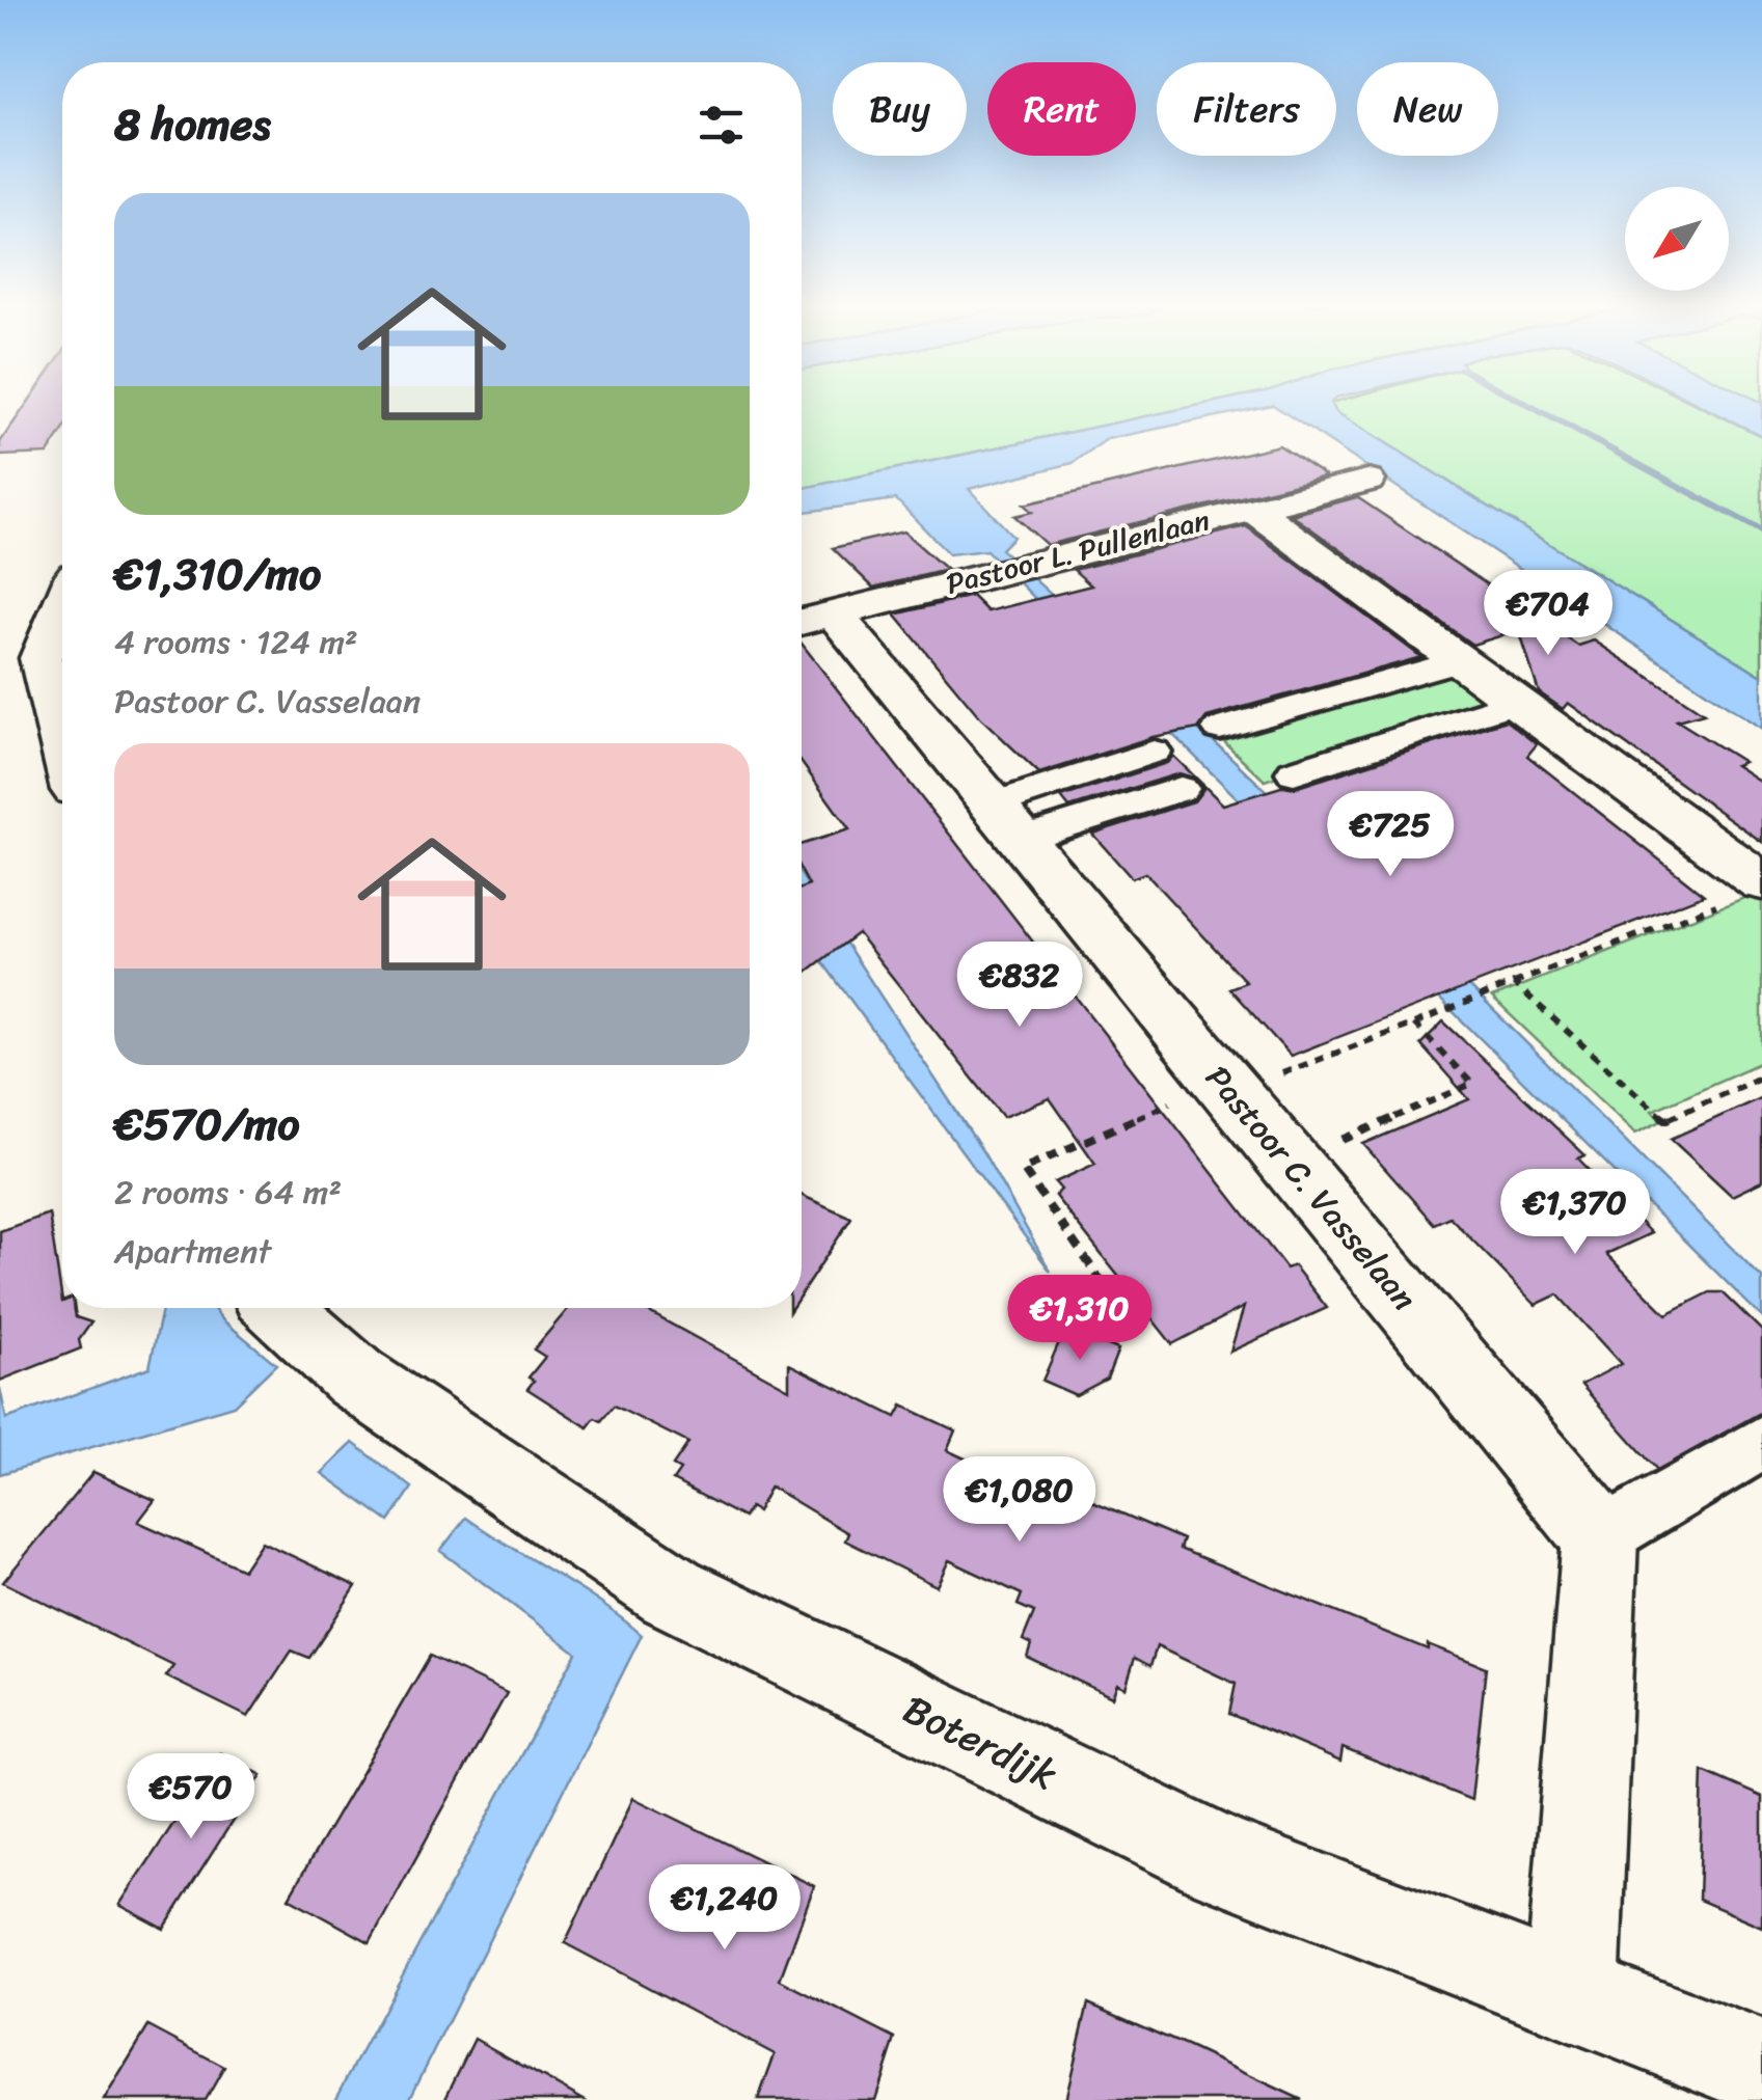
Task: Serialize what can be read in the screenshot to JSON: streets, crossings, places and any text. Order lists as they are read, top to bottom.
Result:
{
  "streets": {
    "street": ["Pastoor L. Pullenlaan", "Pastoor C. Vasselaan", "Boterdijk"]
  },
  "crossings": [
    ["Pastoor L. Pullenlaan", "Pastoor C. Vasselaan"]
  ],
  "north": "bottom left",
  "page": {
    "chip": [
      "Buy",
      "Rent",
      "Filters",
      "New"
    ],
    "heading": "8 homes",
    "list": [
      {
        "name": "€1,310/mo",
        "note": "4 rooms · 124 m² · Pastoor C. Vasselaan"
      },
      {
        "name": "€570/mo",
        "note": "2 rooms · 64 m² · Apartment"
      }
    ],
    "price": [
      "€704",
      "€725",
      "€832",
      "€1,370",
      "€1,310",
      "€1,080",
      "€570",
      "€1,240"
    ]
  }
}
